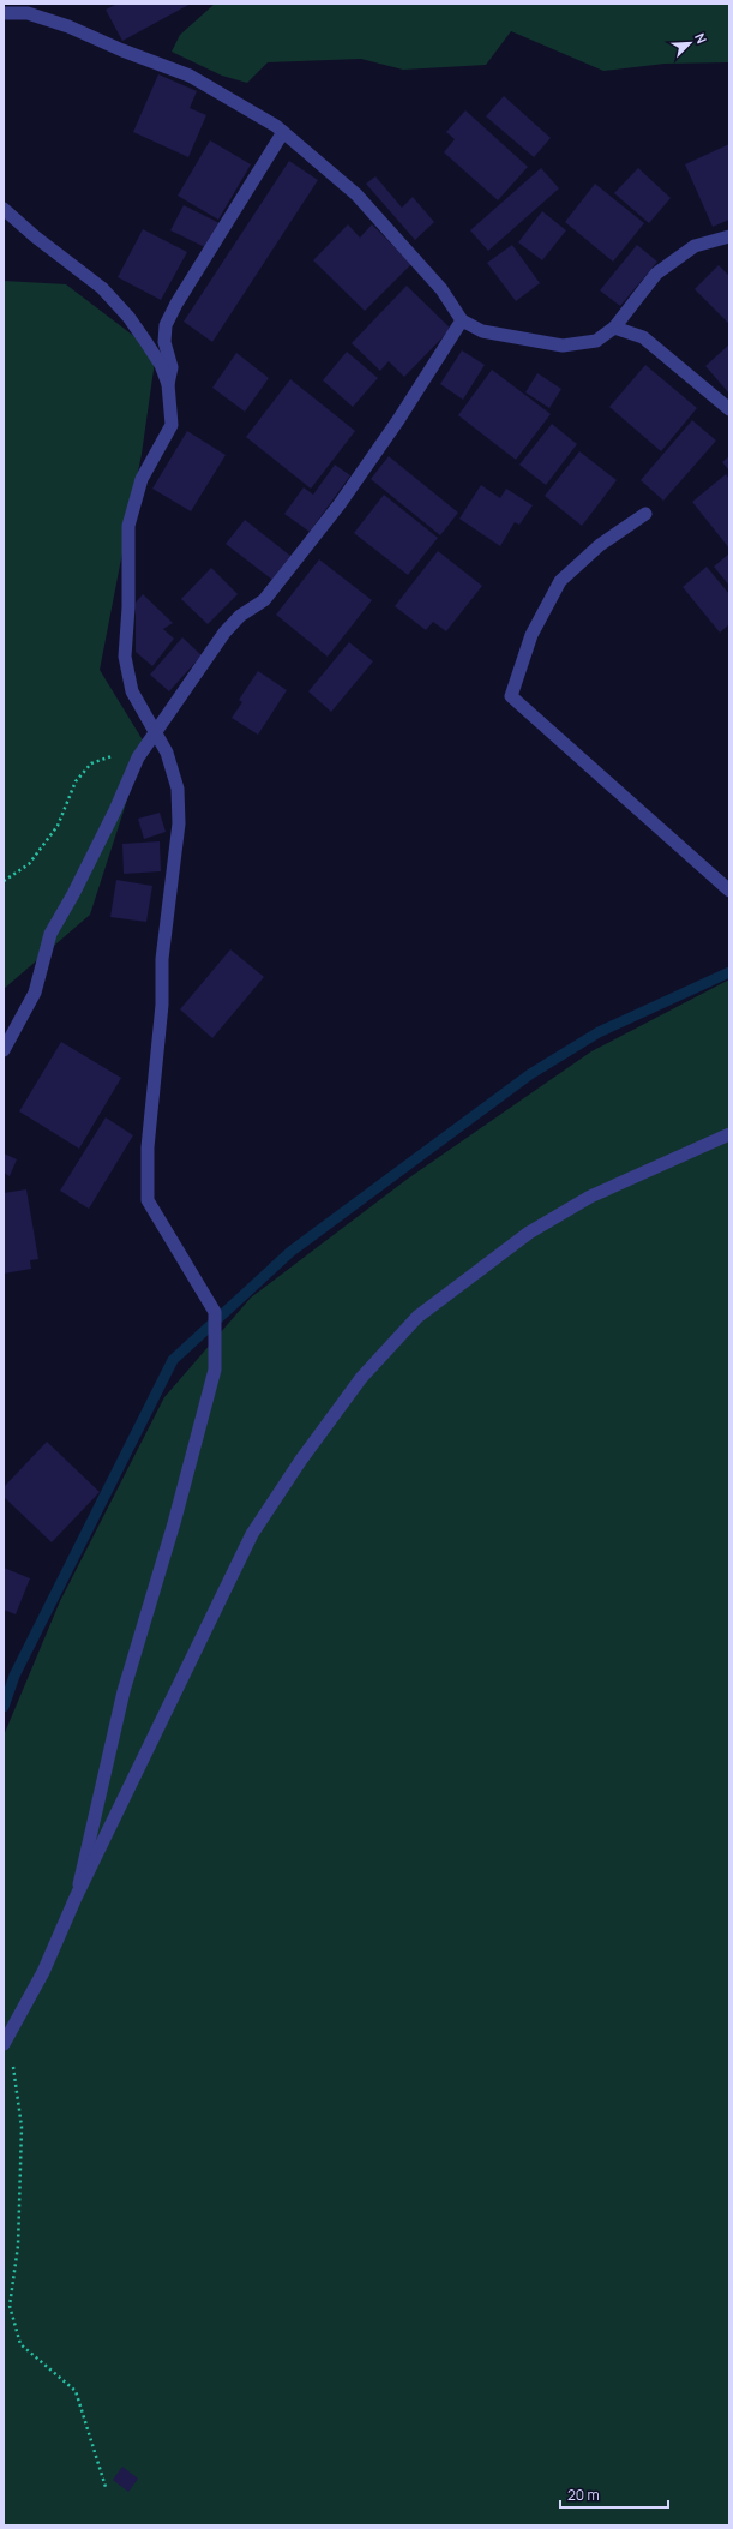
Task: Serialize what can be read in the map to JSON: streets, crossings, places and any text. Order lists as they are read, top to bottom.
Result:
{
  "scale_bar": "20 m",
  "north": "top right"
}
